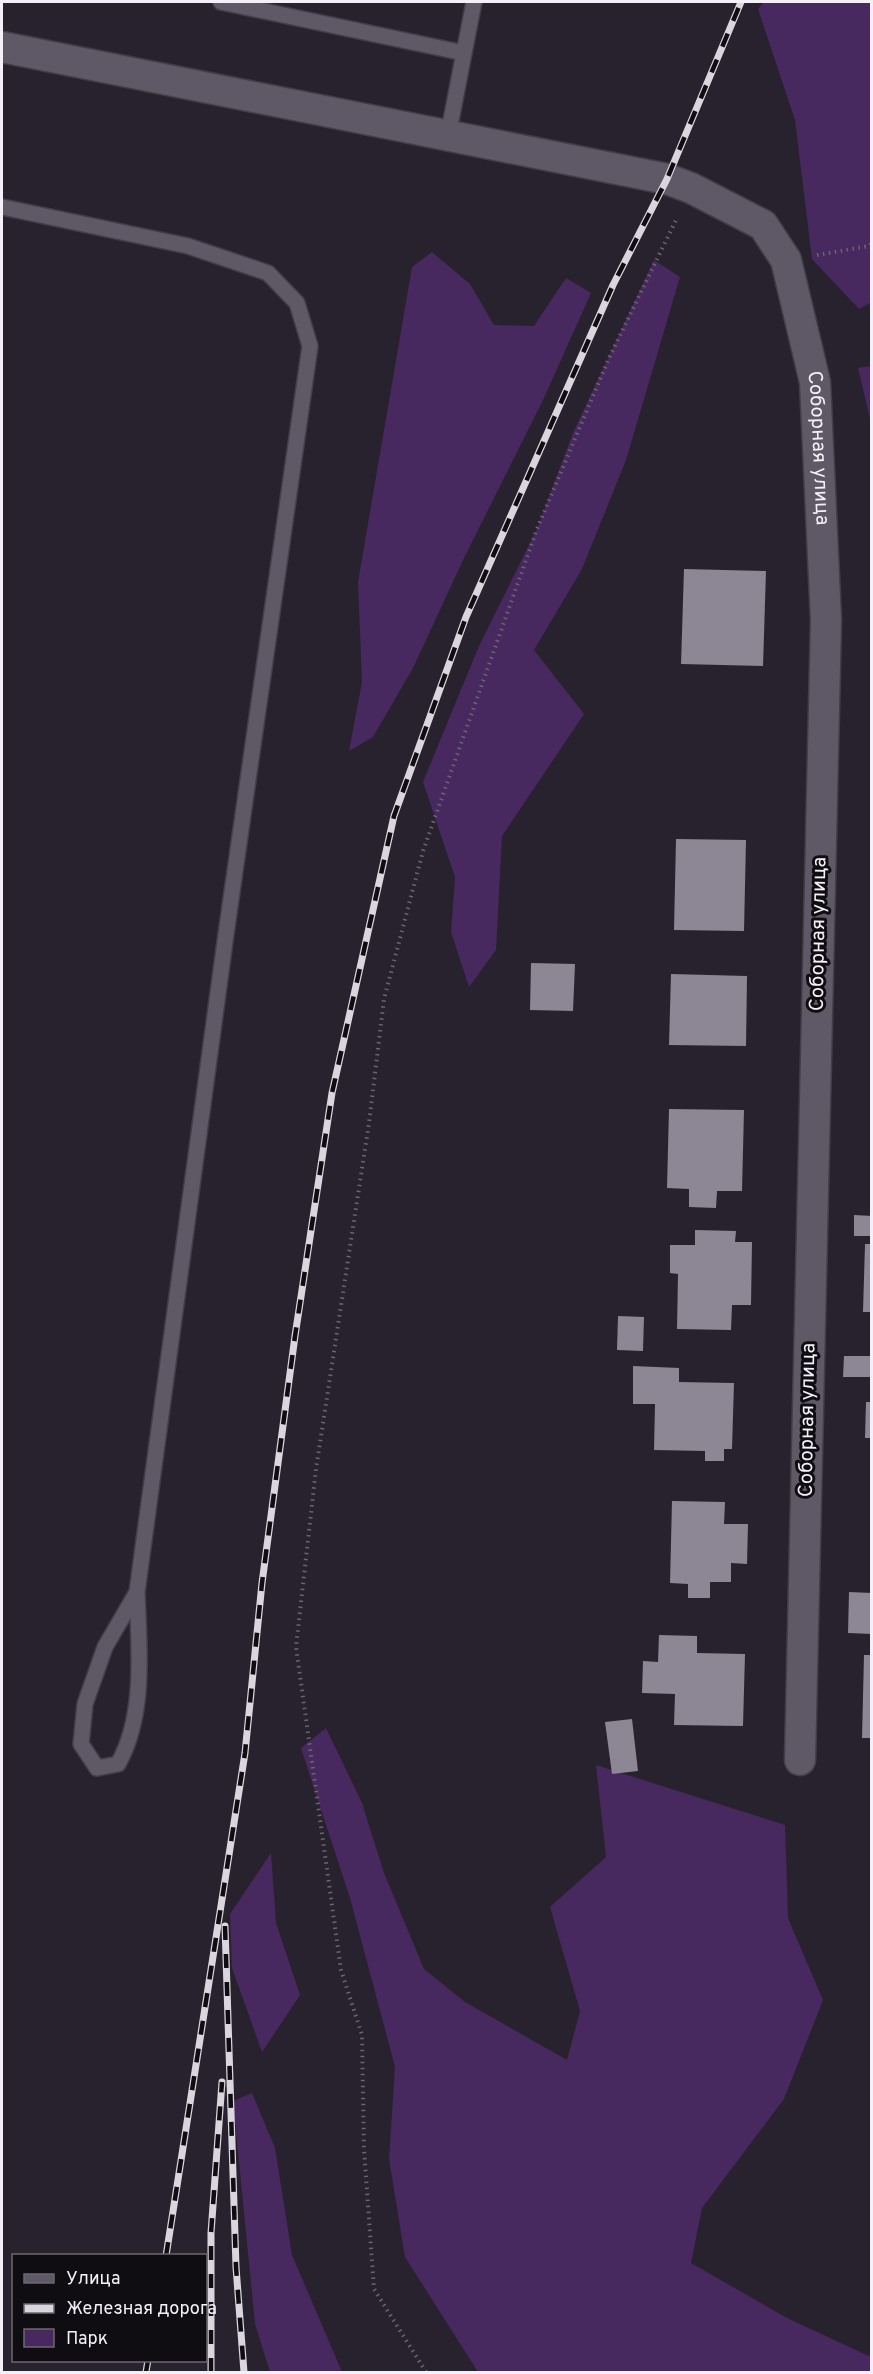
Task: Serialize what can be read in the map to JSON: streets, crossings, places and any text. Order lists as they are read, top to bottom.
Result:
{
  "streets": {
    "street": ["Соборная улица"]
  },
  "legend": ["Улица", "Железная дорога", "Парк"]
}
